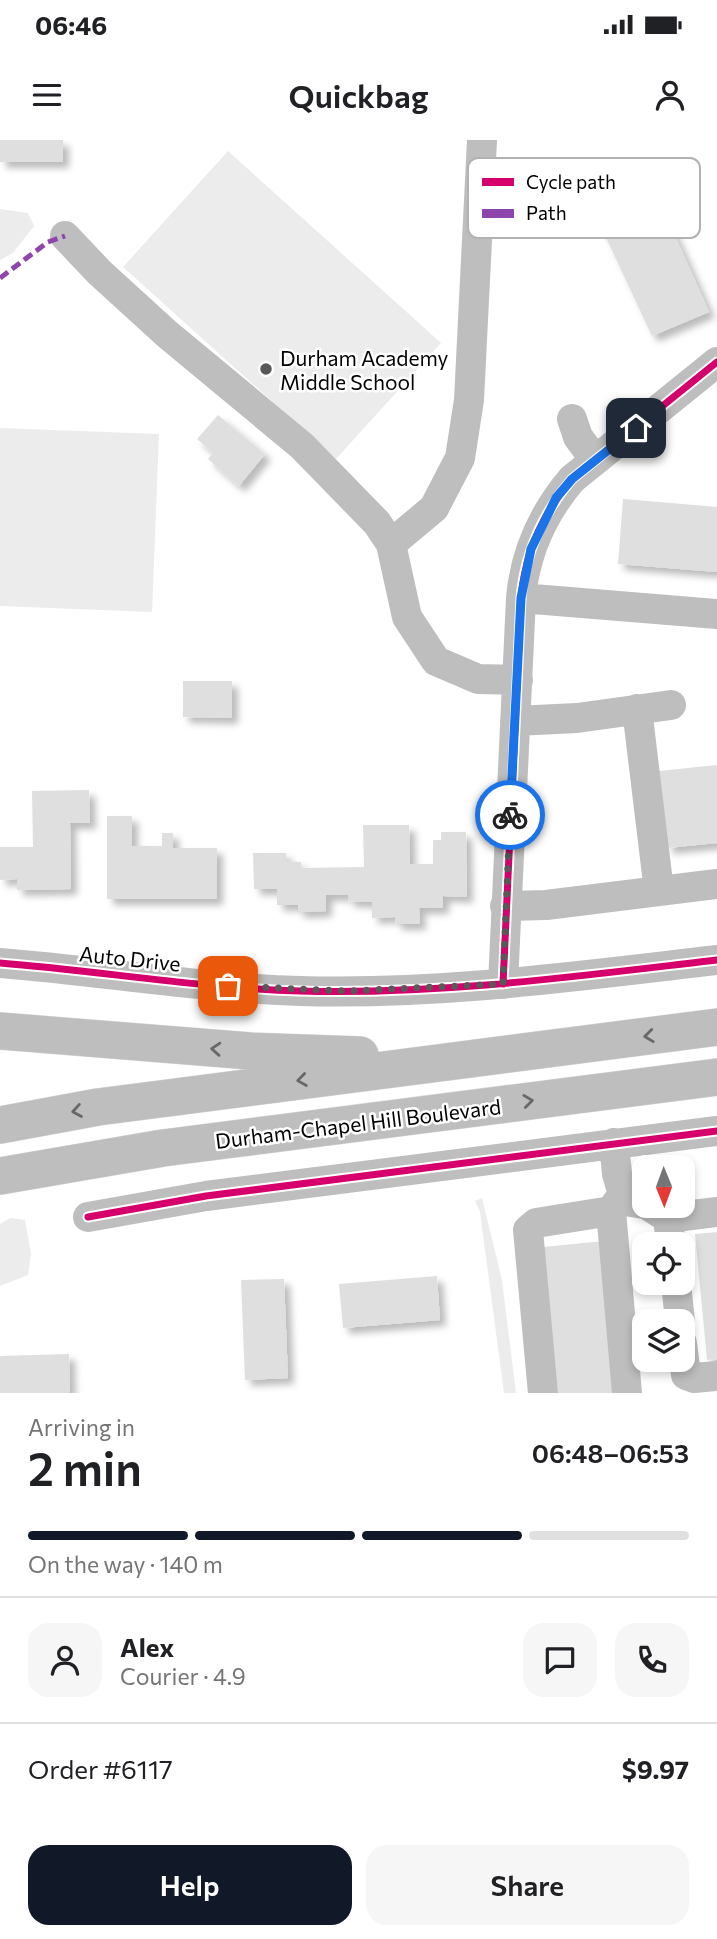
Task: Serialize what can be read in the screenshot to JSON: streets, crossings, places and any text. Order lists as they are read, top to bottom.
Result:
{
  "streets": {
    "main road": ["Durham-Chapel Hill Boulevard"],
    "street": ["Auto Drive"]
  },
  "places": ["Durham Academy Middle School"],
  "legend": ["Cycle path", "Path"],
  "north": "bottom",
  "page": {
    "status": "06:46",
    "header": "Quickbag",
    "heading": ["2 min", "Arriving in", "06:48–06:53"],
    "panel": [
      "Alex",
      "Courier · 4.9",
      "Order #6117",
      "$9.97"
    ],
    "bar": "On the way · 140 m",
    "buttons": ["Help", "Share"]
  }
}
